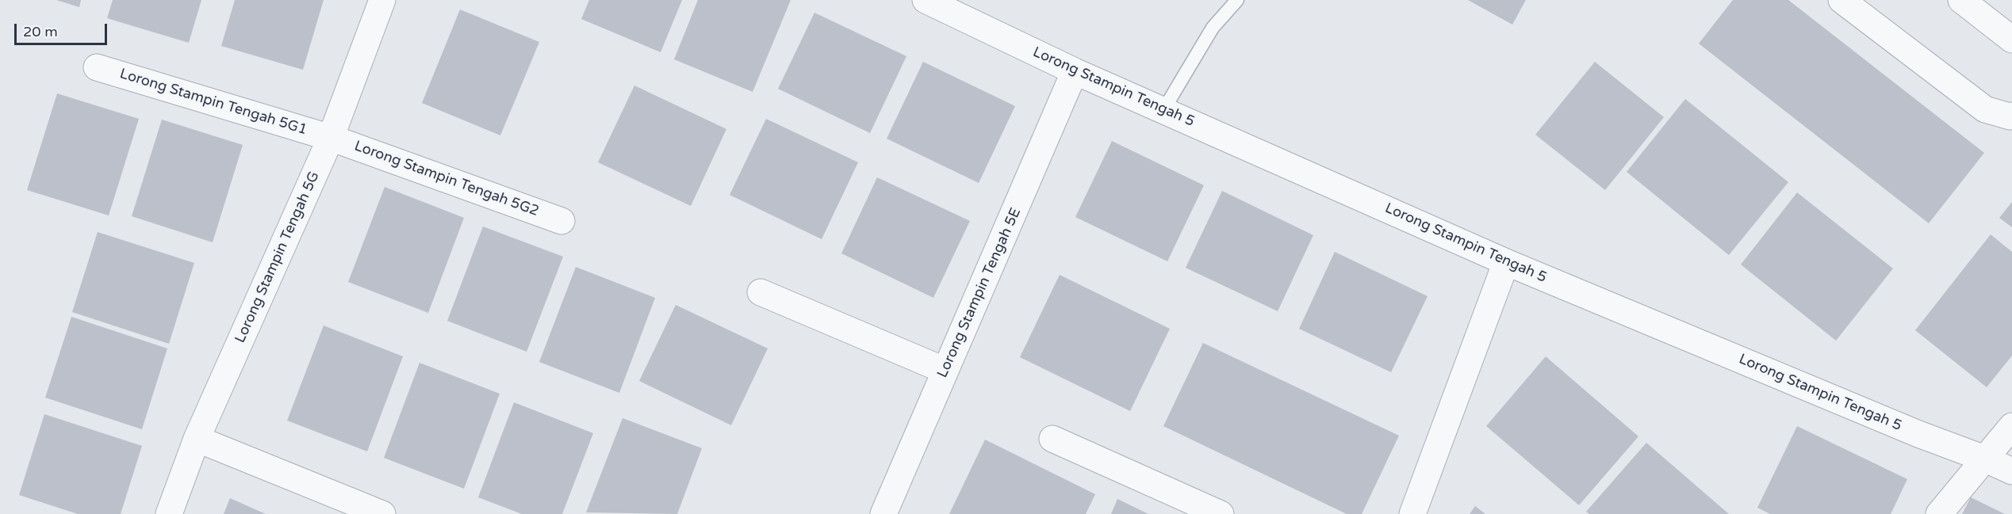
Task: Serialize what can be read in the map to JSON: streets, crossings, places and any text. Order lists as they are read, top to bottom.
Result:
{
  "streets": {
    "street": [
      "Lorong Stampin Tengah 5",
      "Lorong Stampin Tengah 5G1",
      "Lorong Stampin Tengah 5G2",
      "Lorong Stampin Tengah 5G",
      "Lorong Stampin Tengah 5E"
    ]
  },
  "crossings": [
    ["Lorong Stampin Tengah 5", "Lorong Stampin Tengah 5E"],
    ["Lorong Stampin Tengah 5G1", "Lorong Stampin Tengah 5G2"],
    ["Lorong Stampin Tengah 5G1", "Lorong Stampin Tengah 5G"],
    ["Lorong Stampin Tengah 5G2", "Lorong Stampin Tengah 5G"]
  ],
  "scale_bar": "20 m"
}
